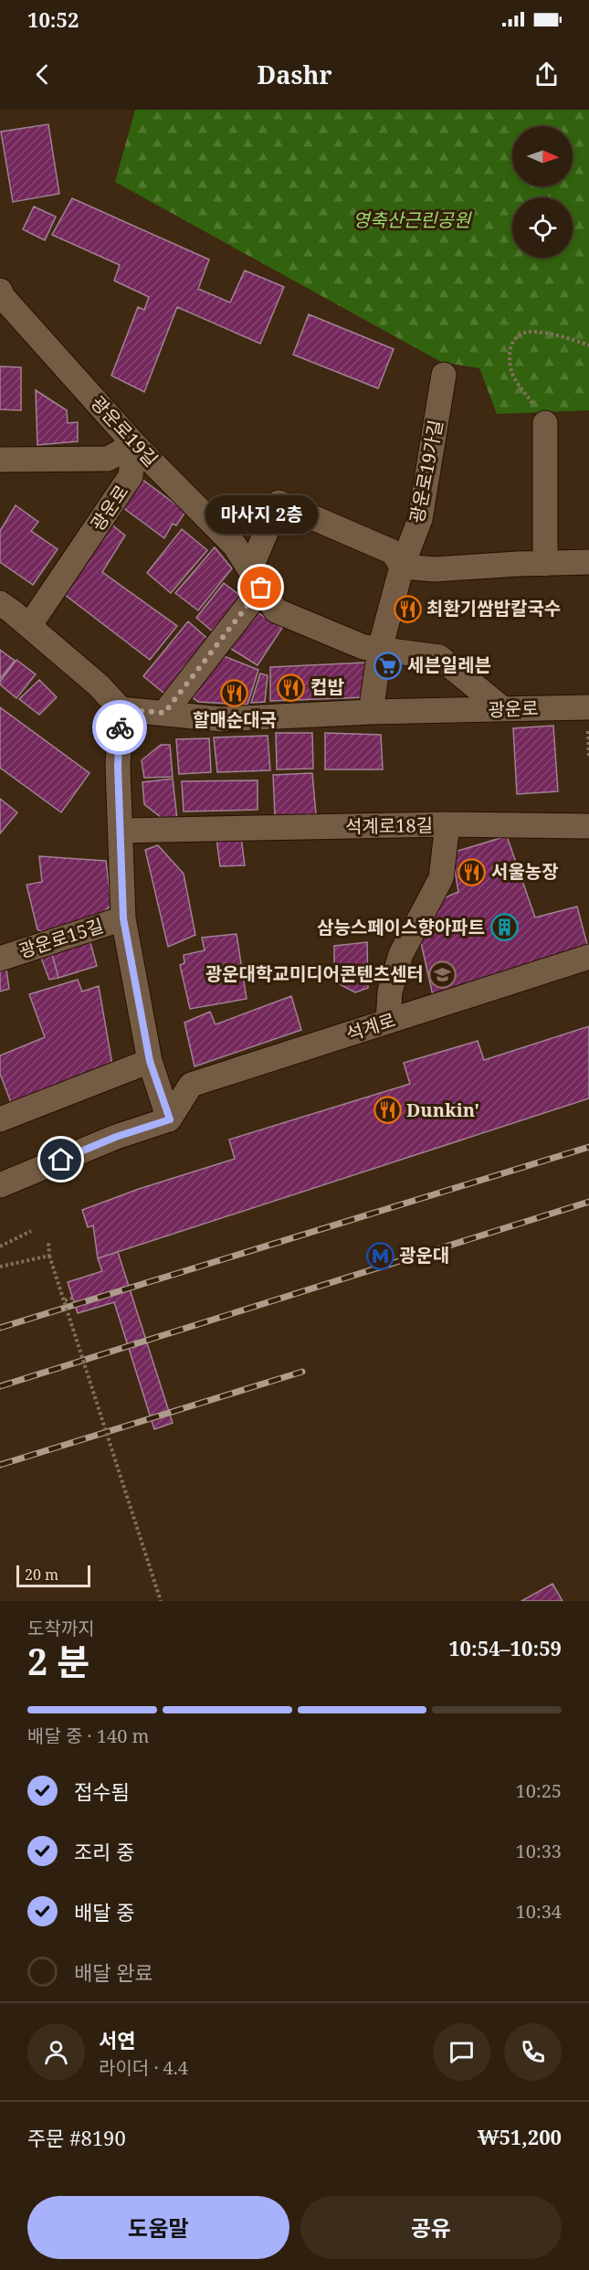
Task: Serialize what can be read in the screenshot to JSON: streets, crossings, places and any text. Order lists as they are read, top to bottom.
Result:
{
  "streets": {
    "street": [
      "광운로19길",
      "광운로19가길",
      "광운로",
      "석계로18길",
      "광운로15길",
      "석계로"
    ]
  },
  "crossings": [
    ["광운로19길", "광운로19가길"],
    ["광운로19길", "광운로"],
    ["석계로18길", "석계로"]
  ],
  "parks": ["영축산근린공원"],
  "places": {
    "other": ["마사지 2층"],
    "restaurant": [
      "최환기쌈밥칼국수",
      "컵밥",
      "할매순대국",
      "서울농장",
      "Dunkin'"
    ],
    "supermarket": ["세븐일레븐"],
    "building": ["삼능스페이스향아파트"],
    "school or university": ["광운대학교미디어콘텐츠센터"],
    "metro station": ["광운대"]
  },
  "scale_bar": "20 m",
  "north": "right",
  "page": {
    "status": "10:52",
    "header": "Dashr",
    "bubble": "마사지 2층",
    "scale": "20 m",
    "heading": ["2 분", "도착까지", "10:54–10:59"],
    "panel": [
      "서연",
      "라이더 · 4.4",
      "주문 #8190",
      "₩51,200"
    ],
    "bar": "배달 중 · 140 m",
    "list": [
      ["접수됨", "10:25"],
      ["조리 중", "10:33"],
      ["배달 중", "10:34"],
      "배달 완료"
    ],
    "buttons": ["도움말", "공유"]
  }
}
